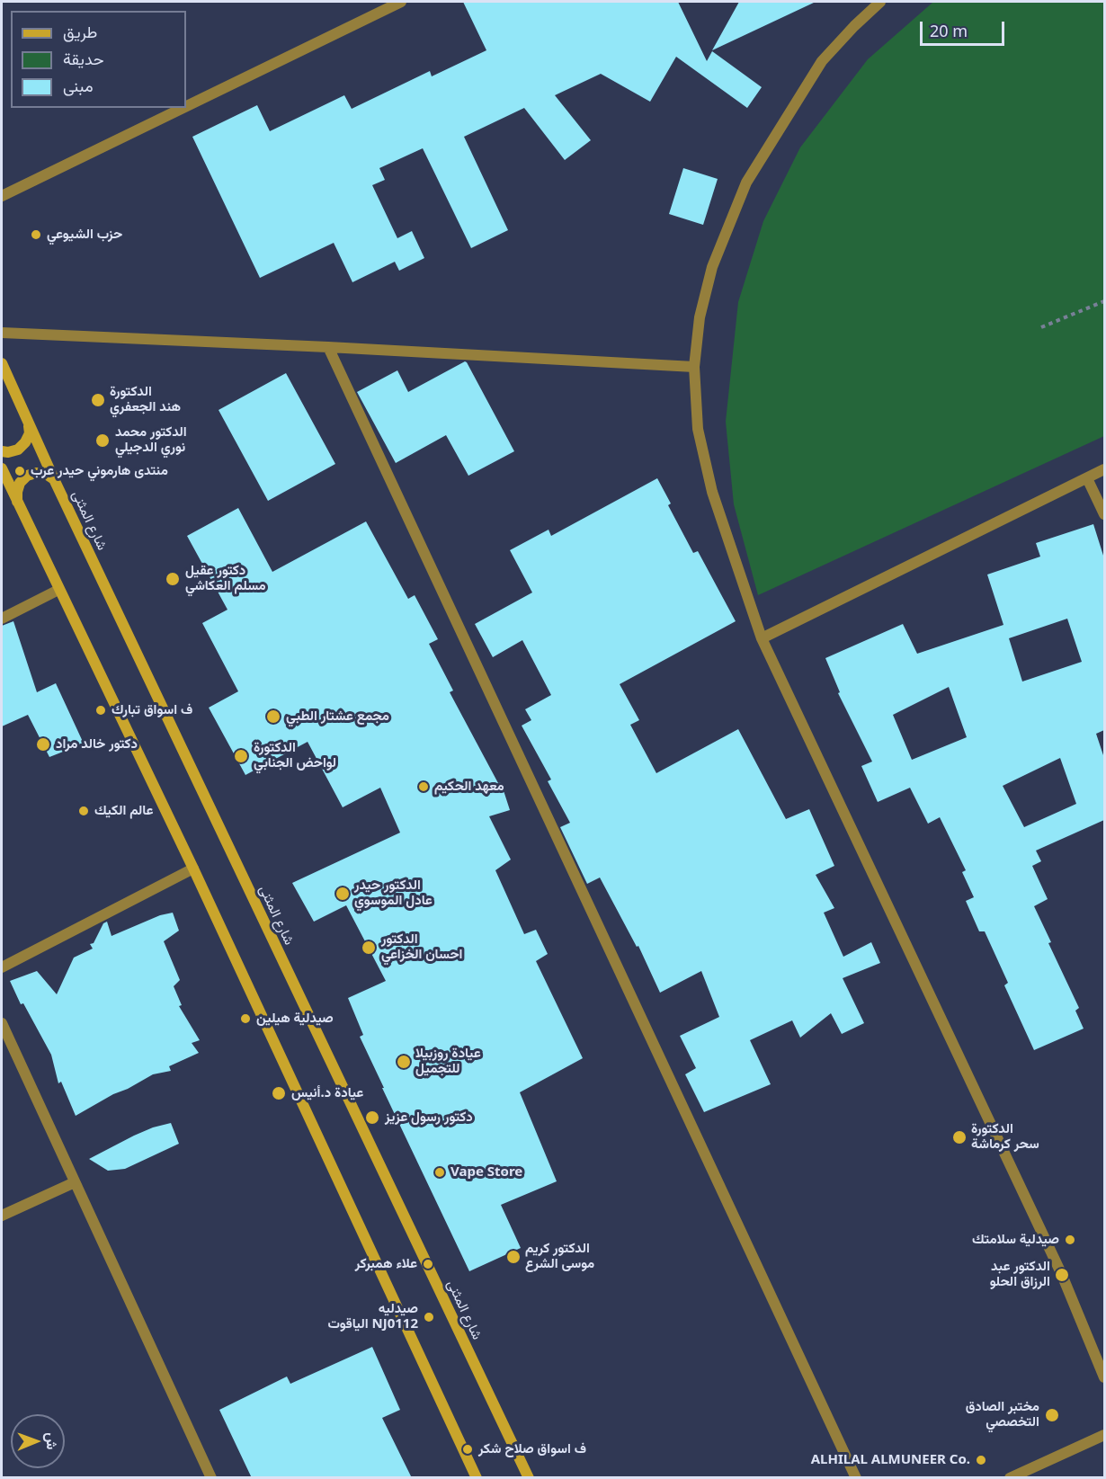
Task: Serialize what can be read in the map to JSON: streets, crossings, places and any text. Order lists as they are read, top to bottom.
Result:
{
  "streets": {
    "main road": ["شارع المثنى"]
  },
  "places": [
    "حزب الشيوعي",
    "الدكتورة هند الجعفري",
    "الدكتور محمد نوري الدجيلي",
    "منتدى هارموني حيدر عرب",
    "دكتور عقيل مسلم العكاشي",
    "ف اسواق تبارك",
    "مجمع عشتار الطبي",
    "دكتور خالد مراد",
    "الدكتورة لواحض الجنابي",
    "معهد الحكيم",
    "عالم الكيك",
    "الدكتور حيدر عادل الموسوي",
    "الدكتور احسان الخزاعي",
    "صيدلية هيلين",
    "عيادة روزبيلا للتجميل",
    "عيادة د.أنيس",
    "دكتور رسول عزيز",
    "الدكتورة سحر كرماشة",
    "Vape Store",
    "صيدلية سلامتك",
    "الدكتور كريم موسى الشرع",
    "علاء همبركر",
    "الدكتور عبد الرزاق الحلو",
    "صيدليه الياقوت NJ0112",
    "مختبر الصادق التخصصي",
    "ف اسواق صلاح شكر",
    "ALHILAL ALMUNEER Co."
  ],
  "legend": ["طريق", "حديقة", "مبنى"],
  "scale_bar": "20 m",
  "north": "right"
}
